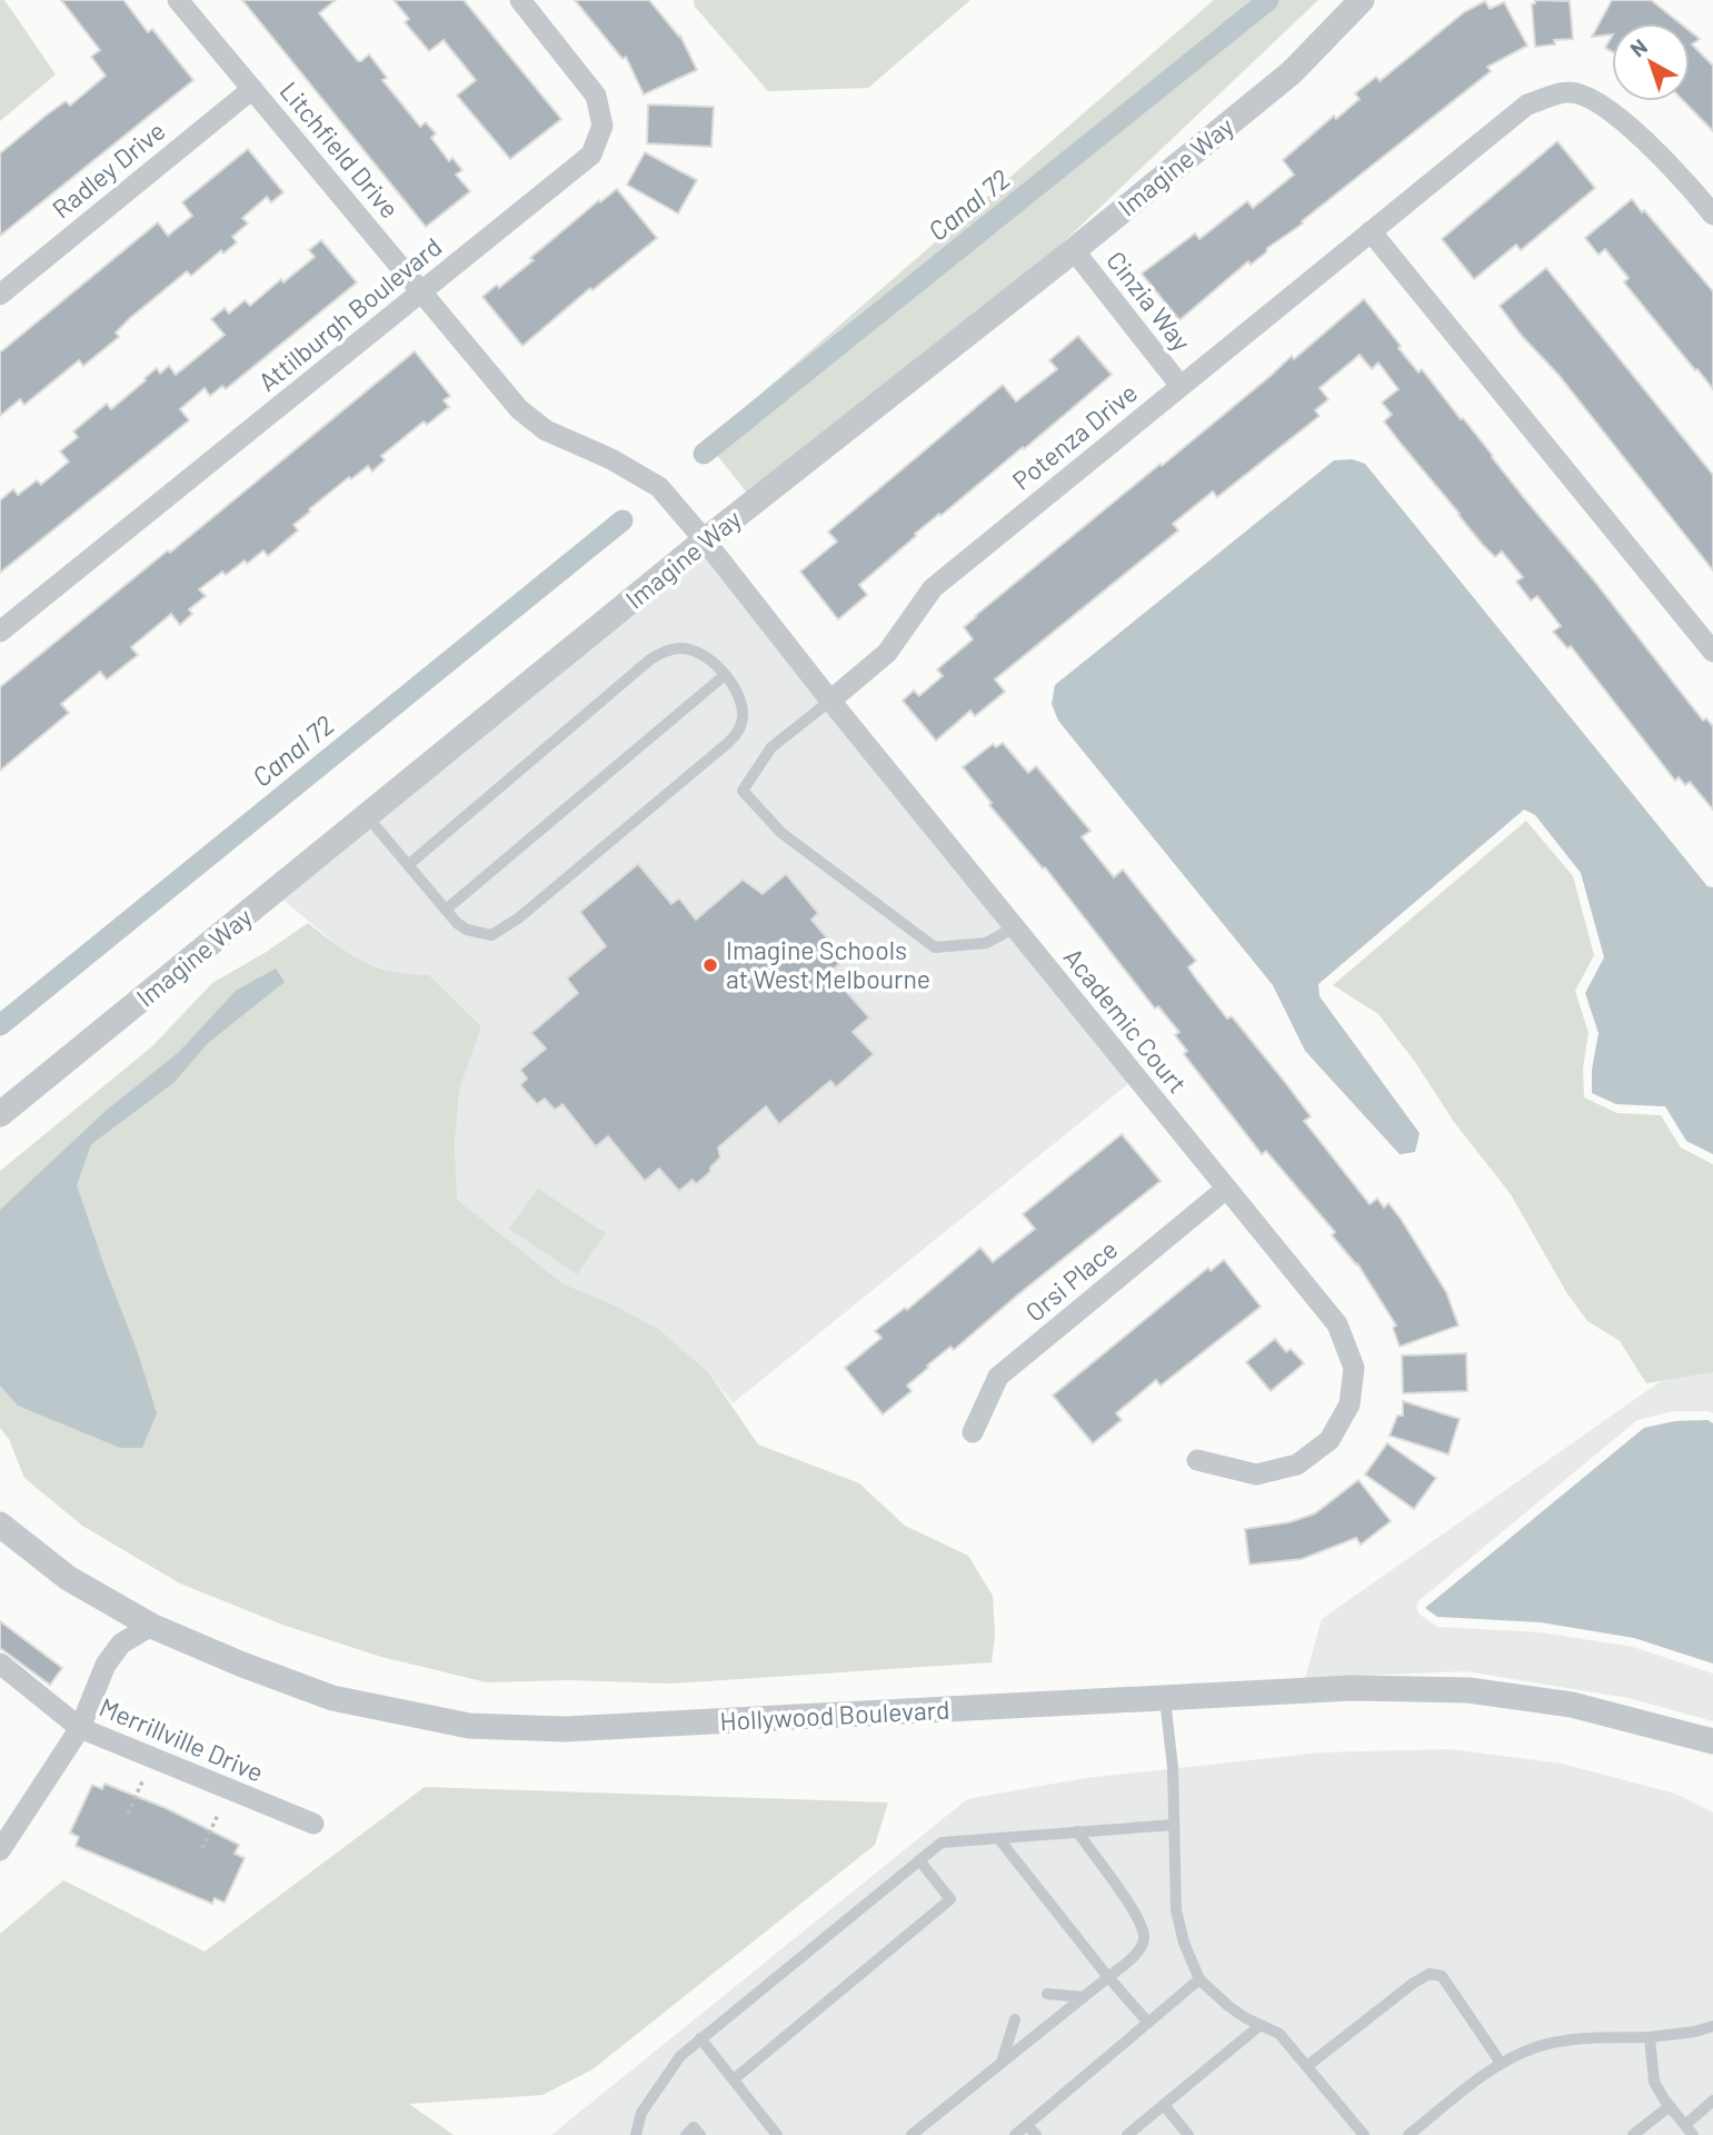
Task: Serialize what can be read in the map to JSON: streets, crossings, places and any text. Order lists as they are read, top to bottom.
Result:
{
  "streets": {
    "street": [
      "Litchfield Drive",
      "Imagine Way",
      "Radley Drive",
      "Cinzia Way",
      "Attilburgh Boulevard",
      "Potenza Drive",
      "Academic Court",
      "Orsi Place",
      "Hollywood Boulevard",
      "Merrillville Drive"
    ]
  },
  "crossings": [
    ["Litchfield Drive", "Imagine Way"],
    ["Litchfield Drive", "Radley Drive"],
    ["Litchfield Drive", "Attilburgh Boulevard"],
    ["Litchfield Drive", "Academic Court"],
    ["Imagine Way", "Cinzia Way"],
    ["Imagine Way", "Academic Court"],
    ["Cinzia Way", "Potenza Drive"],
    ["Potenza Drive", "Academic Court"],
    ["Academic Court", "Orsi Place"]
  ],
  "water": ["Canal 72"],
  "places": ["Imagine Schools at West Melbourne"],
  "north": "top left"
}
